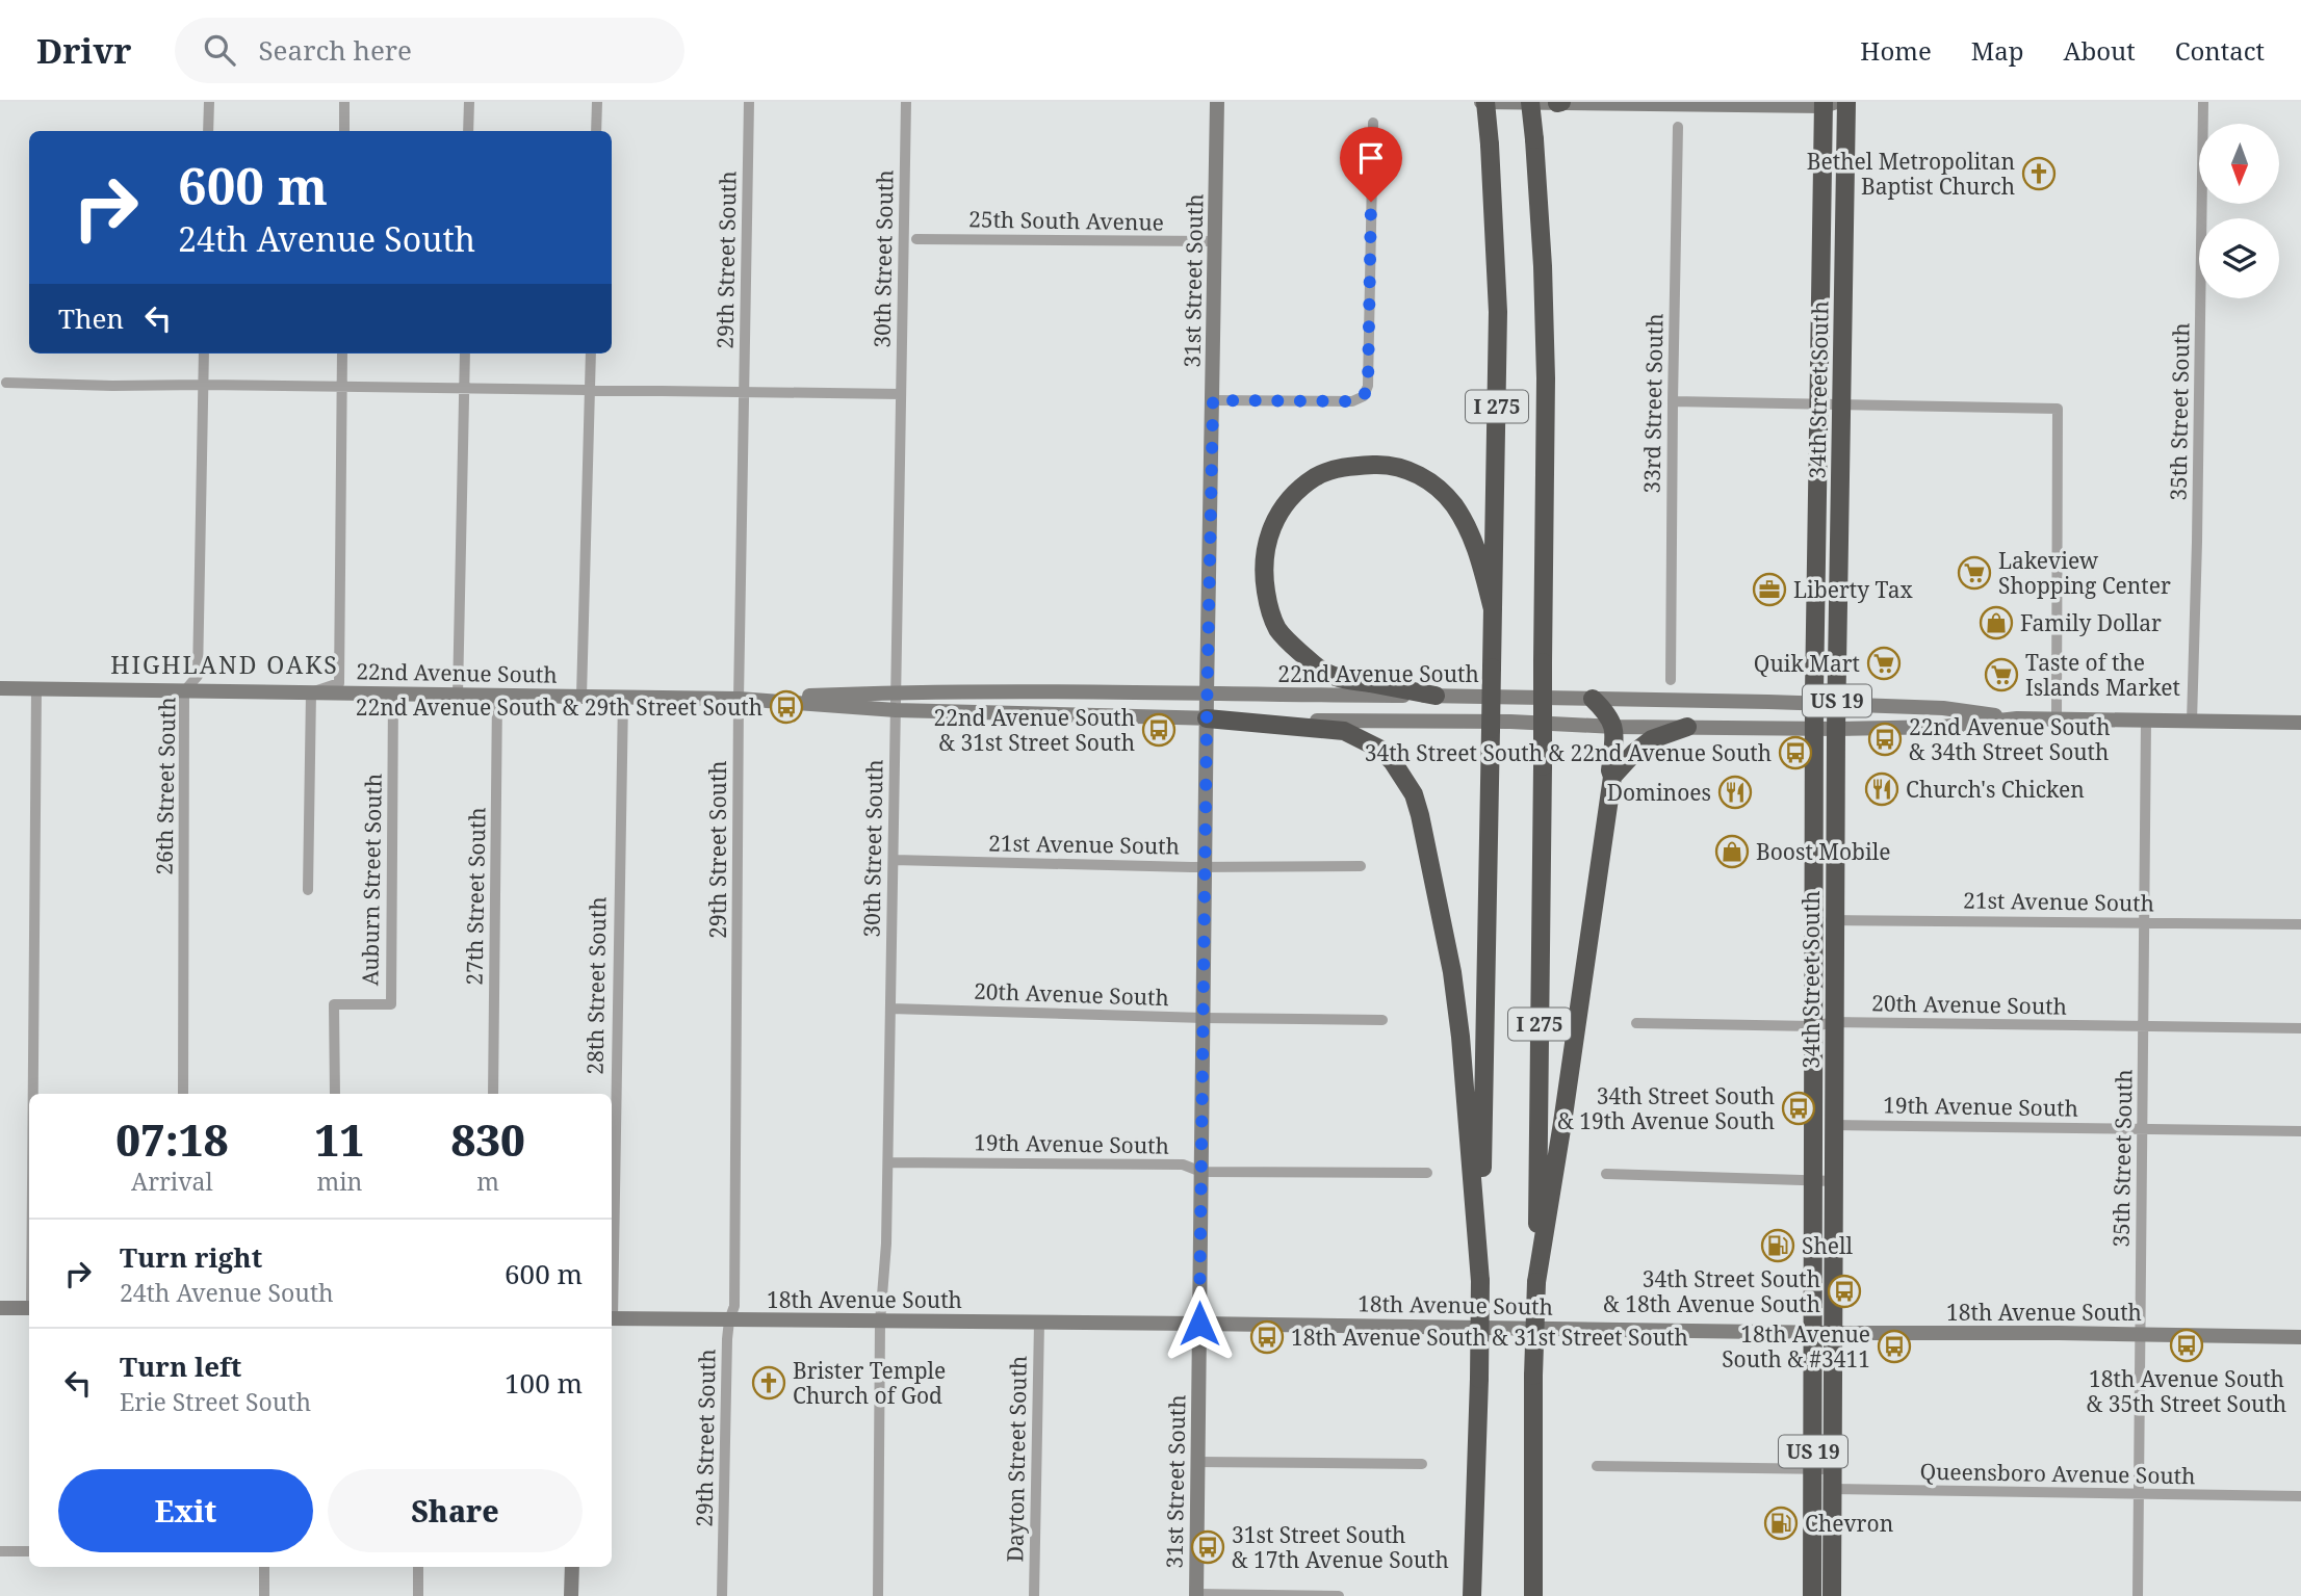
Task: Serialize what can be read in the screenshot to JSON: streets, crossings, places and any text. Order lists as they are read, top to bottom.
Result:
{
  "streets": {
    "highway": ["34th Street South", "I 275", "US 19"],
    "main road": ["31st Street South", "22nd Avenue South", "18th Avenue South"],
    "street": [
      "25th South Avenue",
      "30th Street South",
      "29th Street South",
      "33rd Street South",
      "35th Street South",
      "26th Street South",
      "21st Avenue South",
      "Auburn Street South",
      "27th Street South",
      "28th Street South",
      "20th Avenue South",
      "19th Avenue South",
      "Dayton Street South",
      "Queensboro Avenue South"
    ]
  },
  "crossings": [
    ["25th South Avenue", "31st Street South"],
    ["30th Street South", "22nd Avenue South"],
    ["30th Street South", "21st Avenue South"],
    ["30th Street South", "20th Avenue South"],
    ["30th Street South", "19th Avenue South"],
    ["30th Street South", "18th Avenue South"],
    ["29th Street South", "22nd Avenue South"],
    ["29th Street South", "18th Avenue South"],
    ["31st Street South", "22nd Avenue South"],
    ["31st Street South", "21st Avenue South"],
    ["31st Street South", "20th Avenue South"],
    ["31st Street South", "19th Avenue South"],
    ["31st Street South", "18th Avenue South"],
    ["34th Street South", "22nd Avenue South"],
    ["34th Street South", "21st Avenue South"],
    ["34th Street South", "20th Avenue South"],
    ["34th Street South", "19th Avenue South"],
    ["34th Street South", "18th Avenue South"],
    ["34th Street South", "Queensboro Avenue South"],
    ["35th Street South", "22nd Avenue South"],
    ["35th Street South", "21st Avenue South"],
    ["35th Street South", "20th Avenue South"],
    ["35th Street South", "19th Avenue South"],
    ["35th Street South", "18th Avenue South"],
    ["35th Street South", "Queensboro Avenue South"],
    ["22nd Avenue South", "26th Street South"],
    ["22nd Avenue South", "Auburn Street South"],
    ["22nd Avenue South", "27th Street South"],
    ["22nd Avenue South", "28th Street South"],
    ["18th Avenue South", "Dayton Street South"]
  ],
  "districts": ["HIGHLAND OAKS"],
  "places": {
    "church": ["Bethel Metropolitan Baptist Church", "Brister Temple Church of God"],
    "supermarket": ["Lakeview Shopping Center", "Quik Mart", "Taste of the Islands Market"],
    "office": ["Liberty Tax"],
    "shop": ["Family Dollar", "Boost Mobile"],
    "bus stop": [
      "22nd Avenue South & 29th Street South",
      "22nd Avenue South & 31st Street South",
      "22nd Avenue South & 34th Street South",
      "34th Street South & 22nd Avenue South",
      "34th Street South & 19th Avenue South",
      "34th Street South & 18th Avenue South",
      "18th Avenue South & 31st Street South",
      "18th Avenue South & 35th Street South",
      "18th Avenue South & #3411",
      "31st Street South & 17th Avenue South"
    ],
    "restaurant": ["Church's Chicken", "Dominoes"],
    "fuel station": ["Shell", "Chevron"]
  },
  "north": "bottom",
  "page": {
    "header": "Drivr",
    "search": "Search here",
    "nav": [
      "Home",
      "Map",
      "About",
      "Contact"
    ],
    "turn": ["600 m", "24th Avenue South"],
    "then": "Then",
    "eta": [
      "07:18",
      "Arrival",
      "11",
      "min",
      "830",
      "m"
    ],
    "list": [
      {
        "name": "Turn right",
        "note": "24th Avenue South",
        "value": "600 m"
      },
      {
        "name": "Turn left",
        "note": "Erie Street South",
        "value": "100 m"
      }
    ],
    "buttons": ["Exit", "Share"]
  }
}
